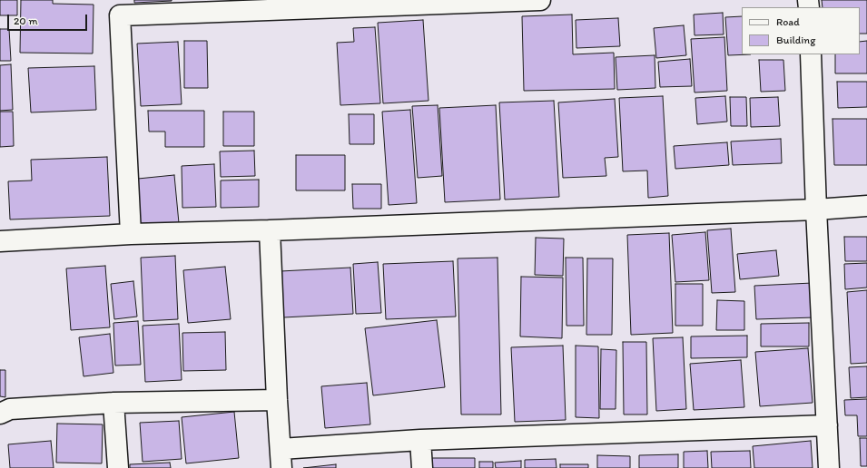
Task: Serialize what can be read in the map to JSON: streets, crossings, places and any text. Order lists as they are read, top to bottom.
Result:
{
  "legend": ["Road", "Building"],
  "scale_bar": "20 m"
}
